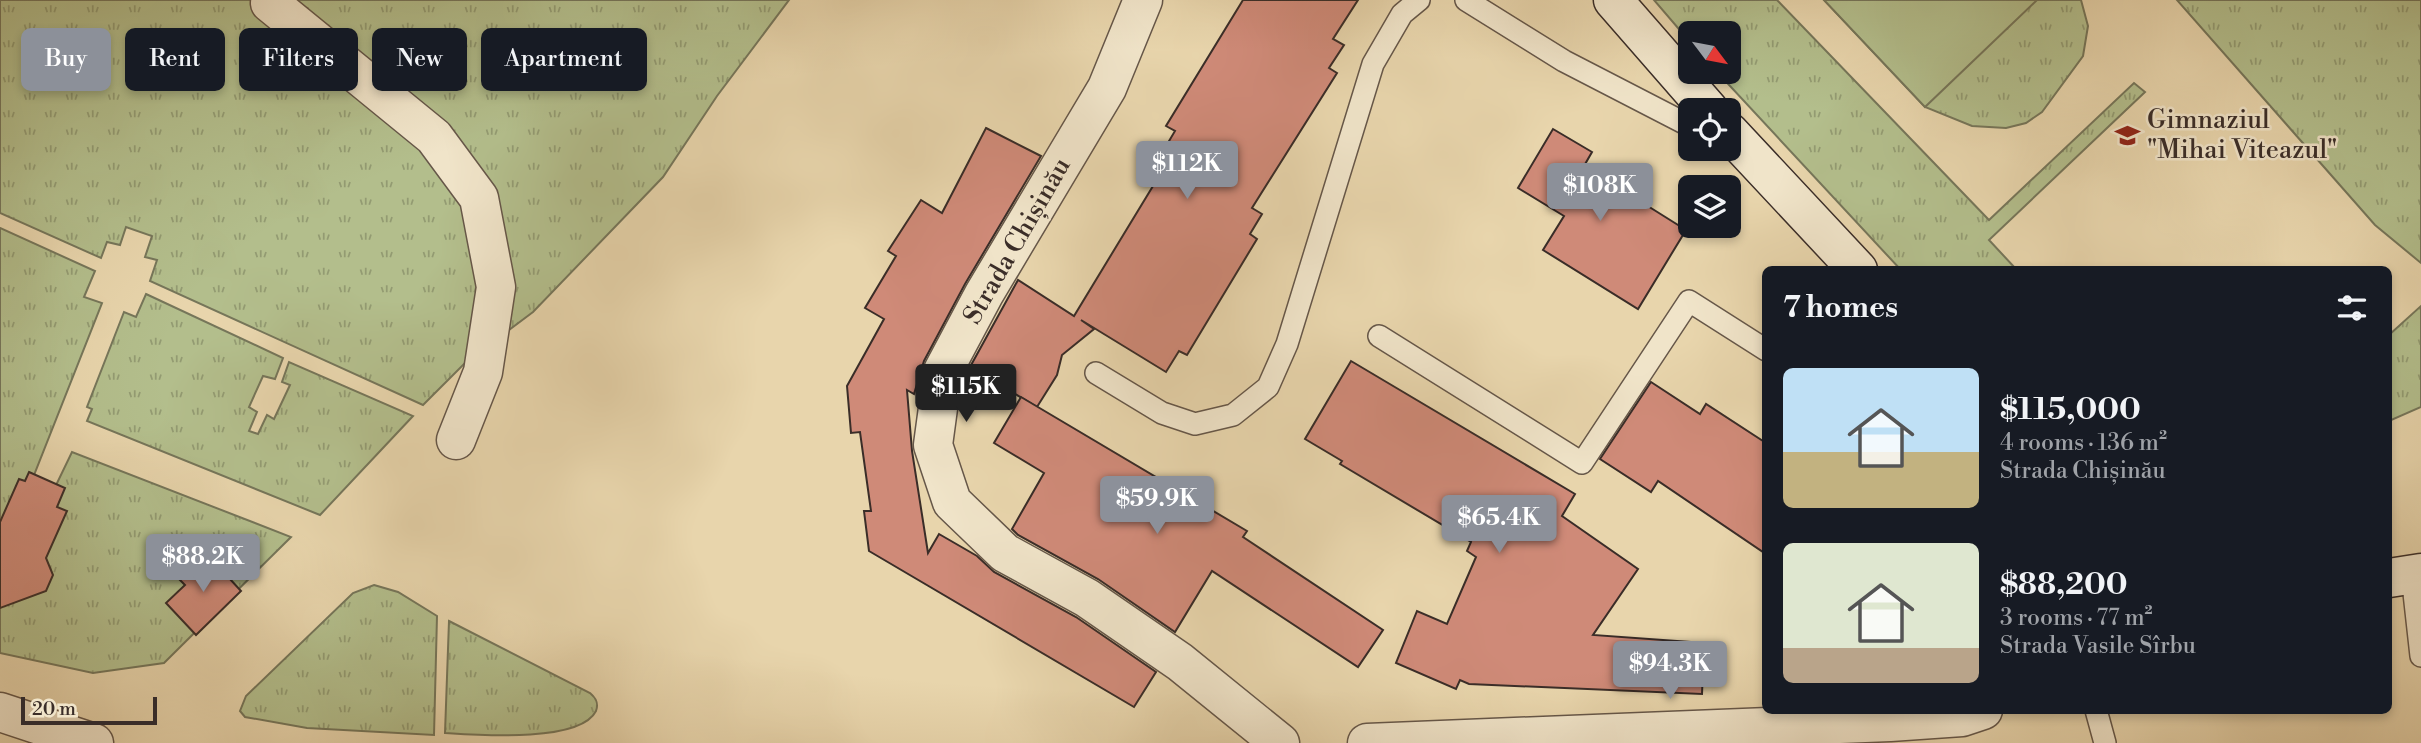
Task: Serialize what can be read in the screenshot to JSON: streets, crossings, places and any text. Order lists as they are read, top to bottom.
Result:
{
  "streets": {
    "street": ["Strada Chișinău"]
  },
  "places": {
    "school or university": ["Gimnaziul \"Mihai Viteazul\""]
  },
  "scale_bar": "20 m",
  "north": "bottom right",
  "page": {
    "chip": [
      "Buy",
      "Rent",
      "Filters",
      "New",
      "Apartment"
    ],
    "price": [
      "$112K",
      "$108K",
      "$115K",
      "$59.9K",
      "$65.4K",
      "$88.2K",
      "$94.3K"
    ],
    "heading": "7 homes",
    "list": [
      {
        "name": "$115,000",
        "note": "4 rooms · 136 m² · Strada Chișinău"
      },
      {
        "name": "$88,200",
        "note": "3 rooms · 77 m² · Strada Vasile Sîrbu"
      }
    ],
    "scale": "20 m"
  }
}
